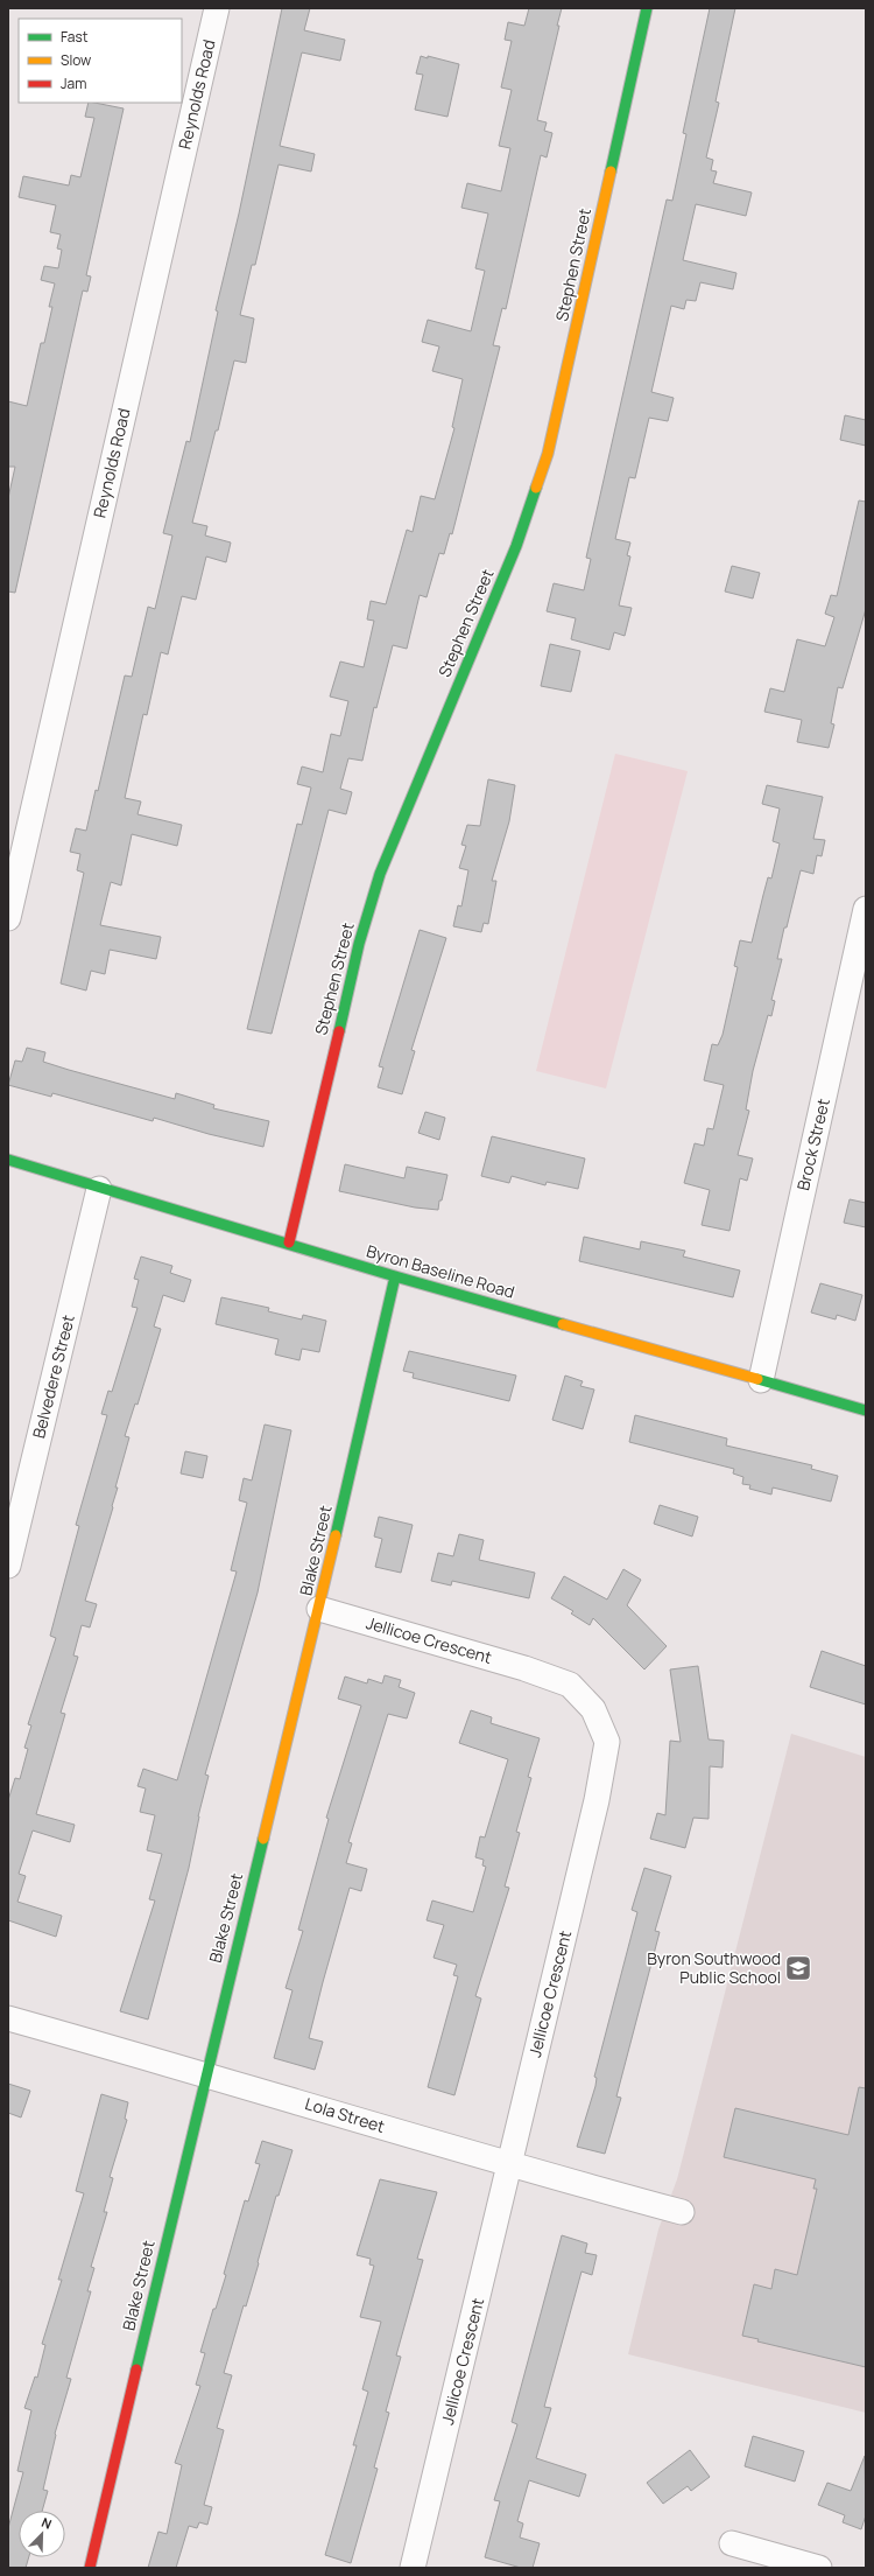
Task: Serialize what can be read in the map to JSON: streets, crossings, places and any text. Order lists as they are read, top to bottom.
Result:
{
  "streets": {
    "street": [
      "Reynolds Road",
      "Stephen Street",
      "Brock Street",
      "Byron Baseline Road",
      "Belvedere Street",
      "Blake Street",
      "Jellicoe Crescent",
      "Lola Street"
    ]
  },
  "crossings": [
    ["Stephen Street", "Byron Baseline Road"],
    ["Brock Street", "Byron Baseline Road"],
    ["Byron Baseline Road", "Belvedere Street"],
    ["Byron Baseline Road", "Blake Street"],
    ["Blake Street", "Jellicoe Crescent"],
    ["Blake Street", "Lola Street"],
    ["Jellicoe Crescent", "Lola Street"]
  ],
  "places": {
    "school or university": ["Byron Southwood Public School"]
  },
  "legend": ["Fast", "Slow", "Jam"],
  "north": "top right"
}
